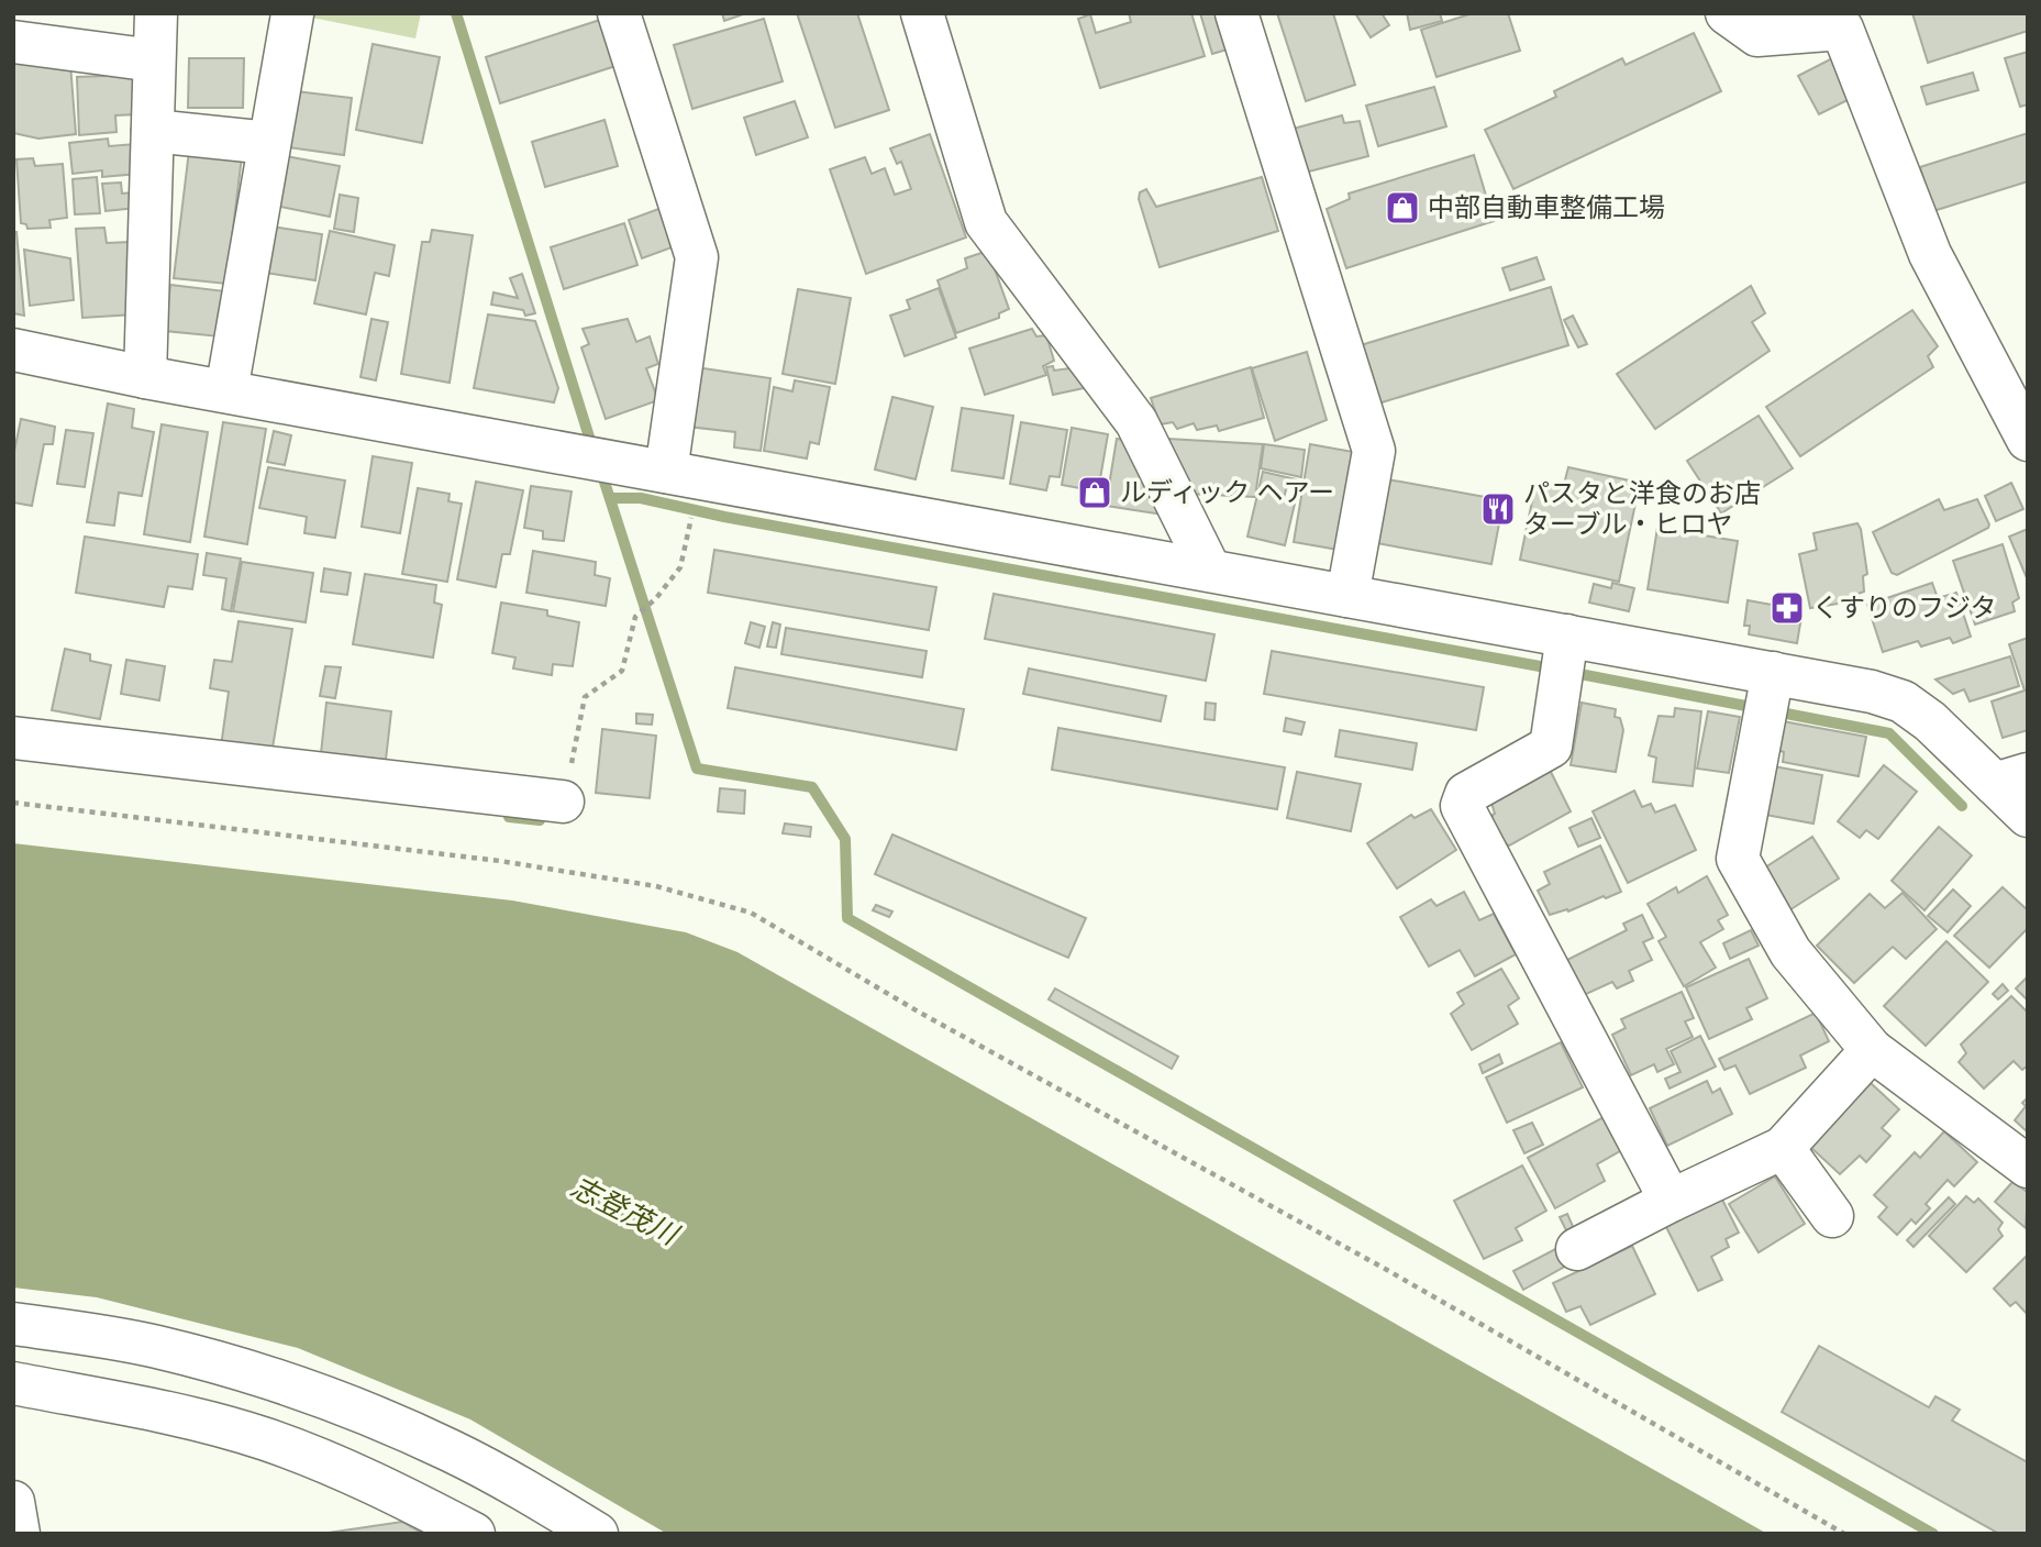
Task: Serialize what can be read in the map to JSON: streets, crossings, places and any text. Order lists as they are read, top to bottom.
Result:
{
  "water": ["志登茂川"],
  "places": {
    "shop": ["中部自動車整備工場", "ルディック ヘアー"],
    "restaurant": ["パスタと洋食のお店 ターブル・ヒロヤ"],
    "pharmacy": ["くすりのフジタ"]
  }
}
